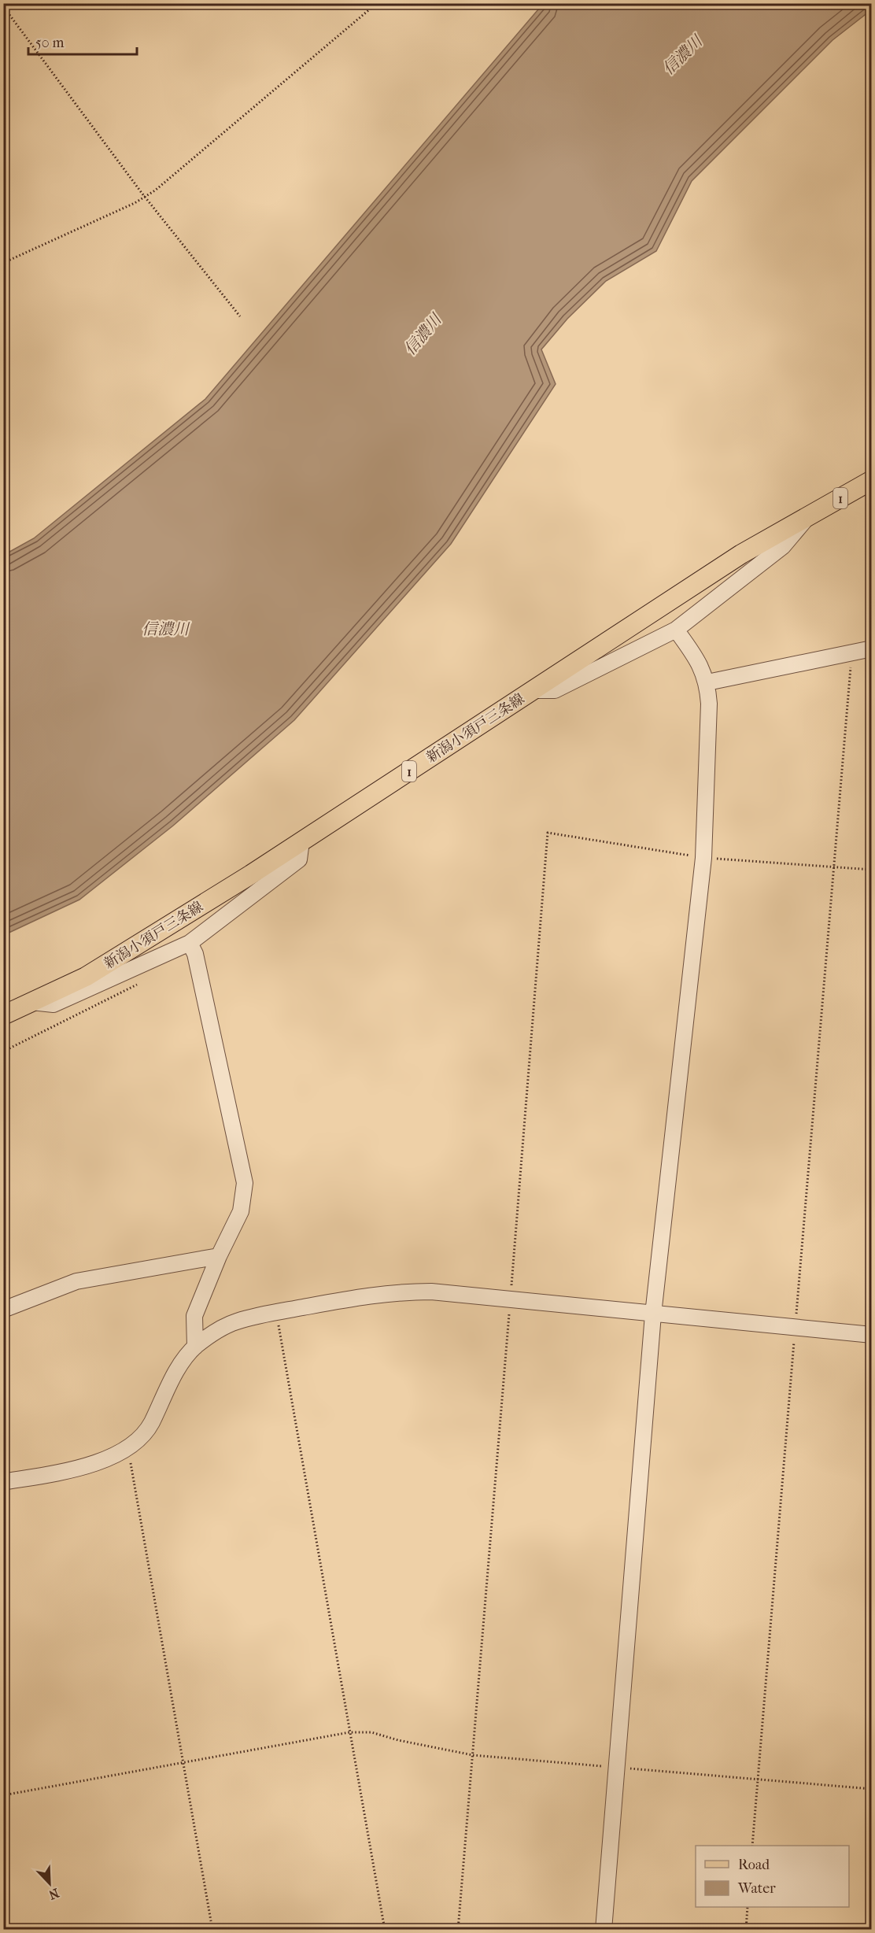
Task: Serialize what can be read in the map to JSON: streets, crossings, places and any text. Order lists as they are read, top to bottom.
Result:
{
  "streets": {
    "main road": ["1", "新潟小須戸三条線"]
  },
  "water": ["信濃川"],
  "legend": ["Road", "Water"],
  "scale_bar": "50 m",
  "north": "bottom right"
}
